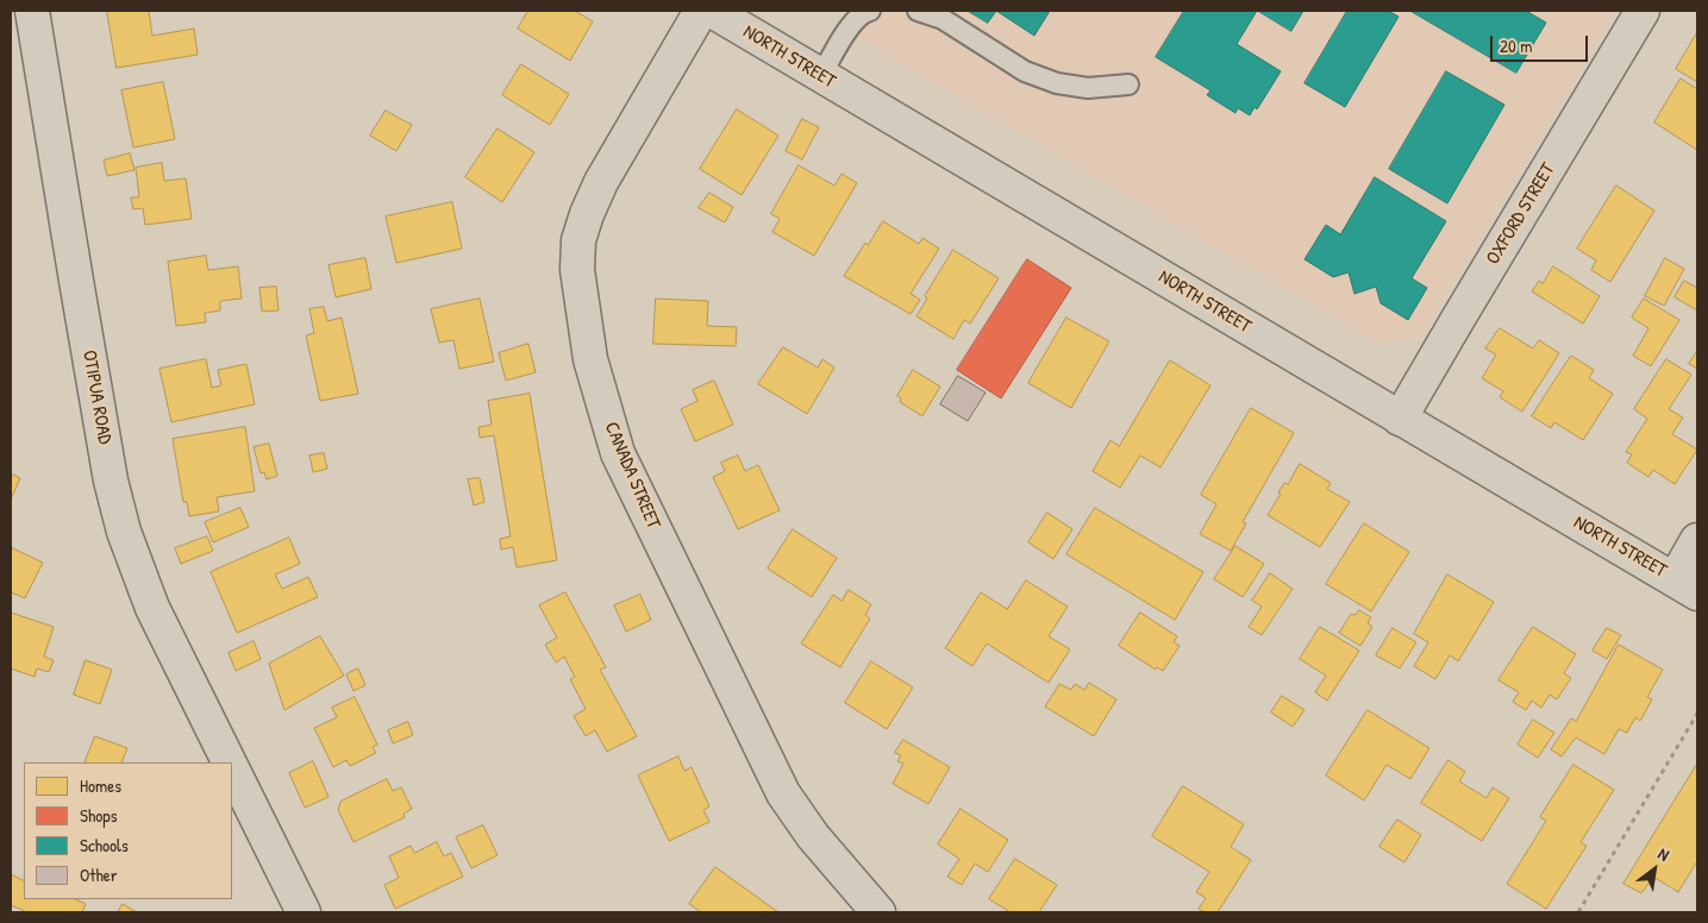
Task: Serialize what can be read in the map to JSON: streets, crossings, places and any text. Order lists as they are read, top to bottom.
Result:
{
  "streets": {
    "street": [
      "NORTH STREET",
      "OXFORD STREET",
      "OTIPUA ROAD",
      "CANADA STREET"
    ]
  },
  "crossings": [
    ["NORTH STREET", "OXFORD STREET"]
  ],
  "legend": [
    "Homes",
    "Shops",
    "Schools",
    "Other"
  ],
  "scale_bar": "20 m",
  "north": "top right"
}
